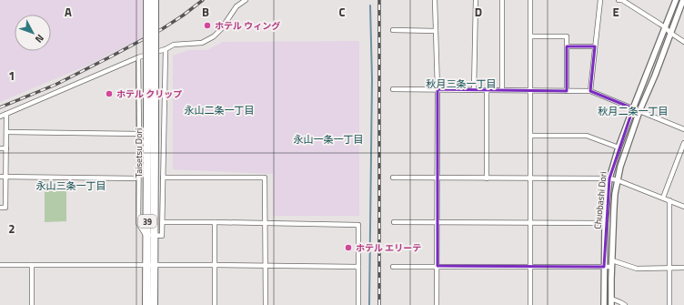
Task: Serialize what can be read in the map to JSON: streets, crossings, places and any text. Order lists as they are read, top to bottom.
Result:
{
  "streets": {
    "highway": ["Taisetsu Dori", "39"],
    "street": ["Chuobashi Dori"]
  },
  "districts": [
    "秋月三条一丁目",
    "永山二条一丁目",
    "秋月二条一丁目",
    "永山一条一丁目",
    "永山三条一丁目"
  ],
  "places": ["ホテル ウィング", "ホテル クリップ", "ホテル エリーテ"],
  "north": "bottom right",
  "grid": {
    "columns": [
      "A",
      "B",
      "C",
      "D",
      "E"
    ],
    "rows": ["1", "2"]
  }
}
